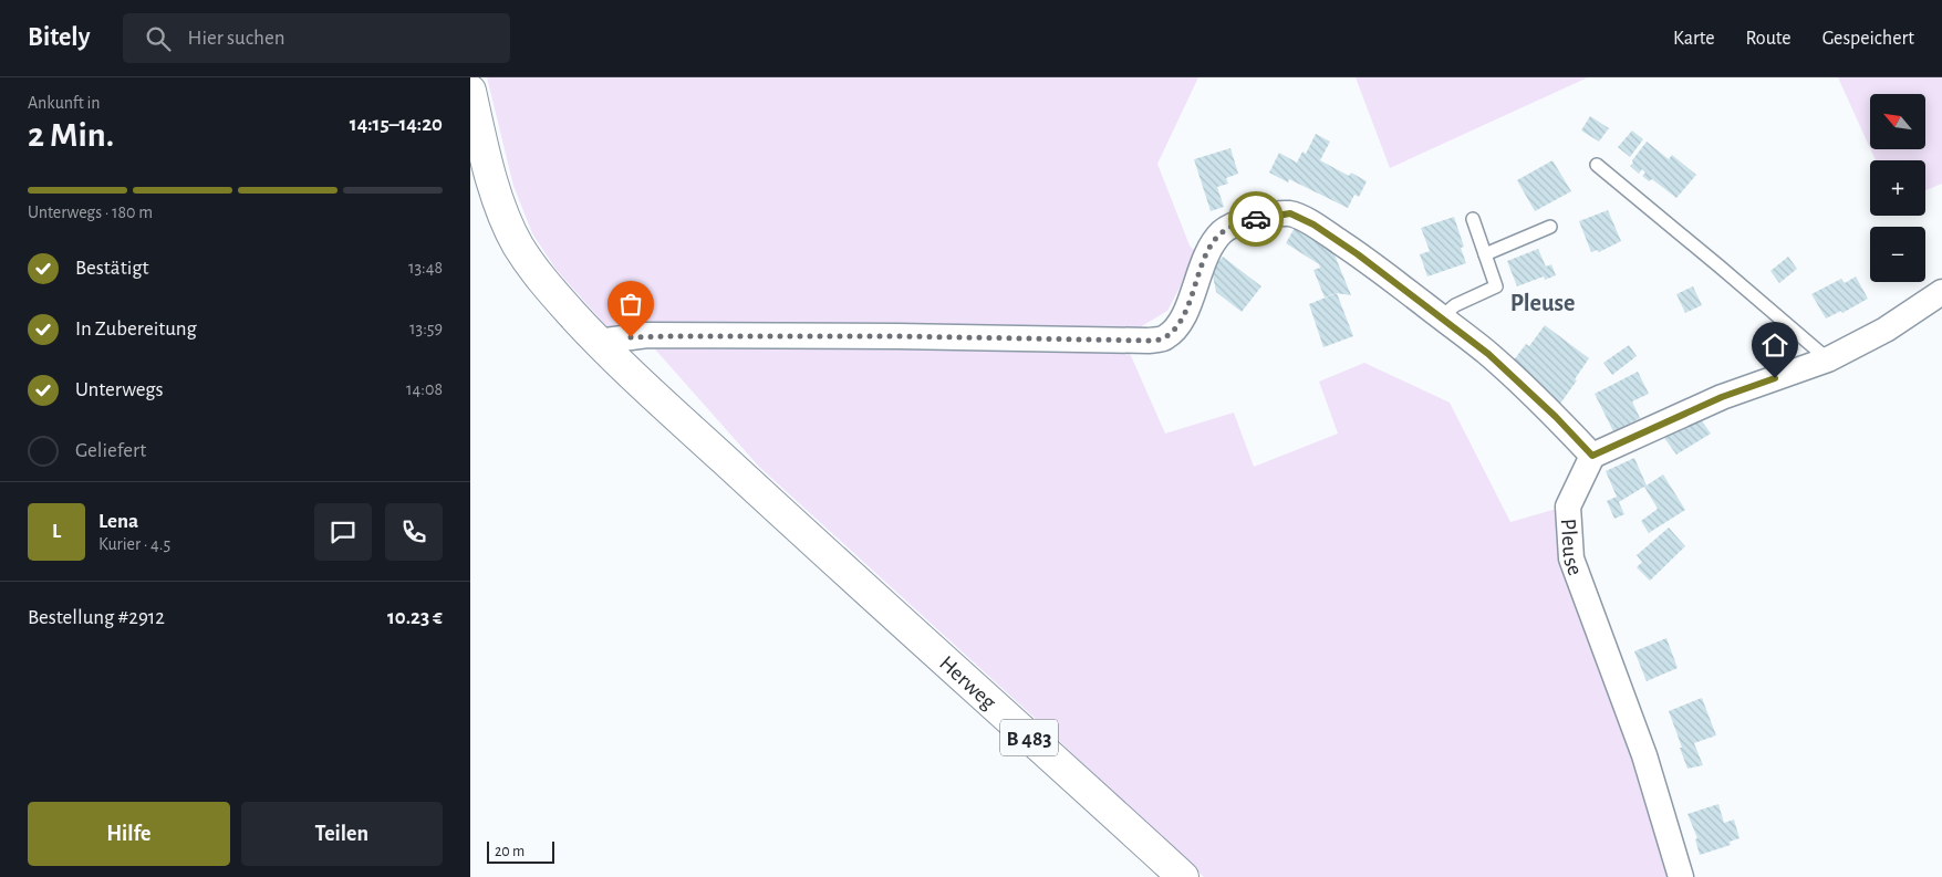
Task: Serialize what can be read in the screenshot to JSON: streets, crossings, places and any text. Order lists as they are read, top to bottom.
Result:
{
  "streets": {
    "main road": ["Herweg", "B 483"],
    "street": ["Pleuse"]
  },
  "crossings": [
    ["Herweg", "B 483"]
  ],
  "districts": ["Pleuse"],
  "scale_bar": "20 m",
  "north": "top left",
  "page": {
    "header": "Bitely",
    "search": "Hier suchen",
    "nav": ["Karte", "Route", "Gespeichert"],
    "heading": ["2 Min.", "Ankunft in", "14:15–14:20"],
    "panel": [
      "Lena",
      "Kurier · 4.5",
      "Bestellung #2912",
      "10.23 €"
    ],
    "map_buttons": ["+", "−"],
    "bar": "Unterwegs · 180 m",
    "list": [
      ["Bestätigt", "13:48"],
      ["In Zubereitung", "13:59"],
      ["Unterwegs", "14:08"],
      "Geliefert"
    ],
    "round": "L",
    "buttons": ["Hilfe", "Teilen"],
    "scale": "20 m"
  }
}
